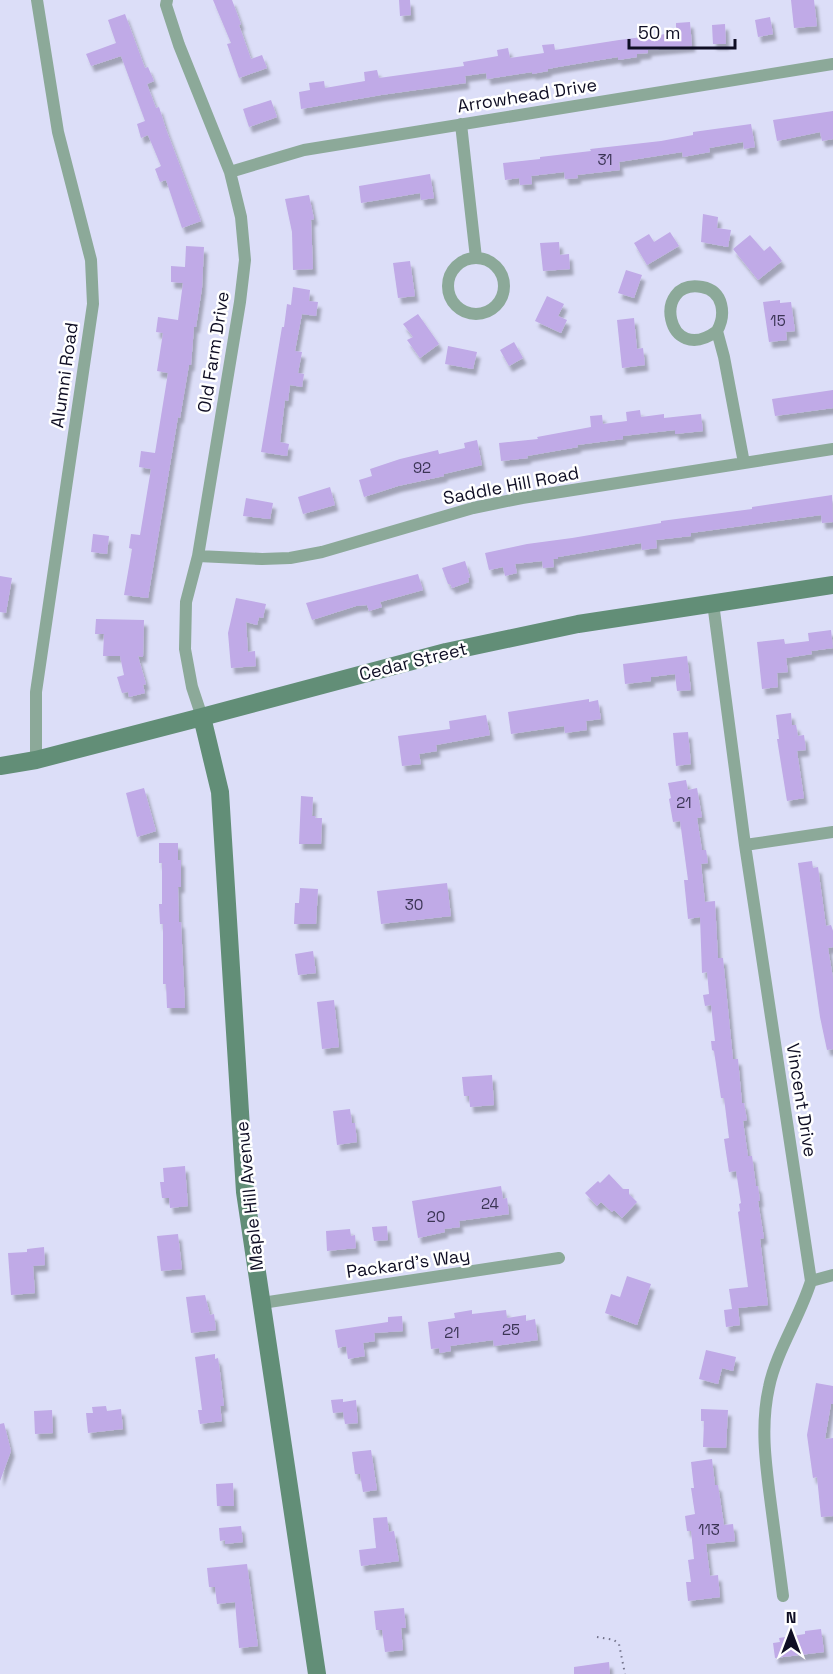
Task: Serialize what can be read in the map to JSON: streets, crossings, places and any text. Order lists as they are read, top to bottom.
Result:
{
  "streets": {
    "street": [
      "Arrowhead Drive",
      "Old Farm Drive",
      "Alumni Road",
      "Saddle Hill Road",
      "Cedar Street",
      "Vincent Drive",
      "Maple Hill Avenue",
      "Packard's Way"
    ]
  },
  "crossings": [
    ["Arrowhead Drive", "Old Farm Drive"],
    ["Old Farm Drive", "Saddle Hill Road"],
    ["Old Farm Drive", "Cedar Street"],
    ["Old Farm Drive", "Maple Hill Avenue"],
    ["Alumni Road", "Cedar Street"],
    ["Cedar Street", "Vincent Drive"],
    ["Cedar Street", "Maple Hill Avenue"],
    ["Maple Hill Avenue", "Packard's Way"]
  ],
  "house_numbers": [
    "31",
    "15",
    "92",
    "21",
    "30",
    "24",
    "20",
    "25",
    "21",
    "113"
  ],
  "scale_bar": "50 m",
  "north": "top"
}
